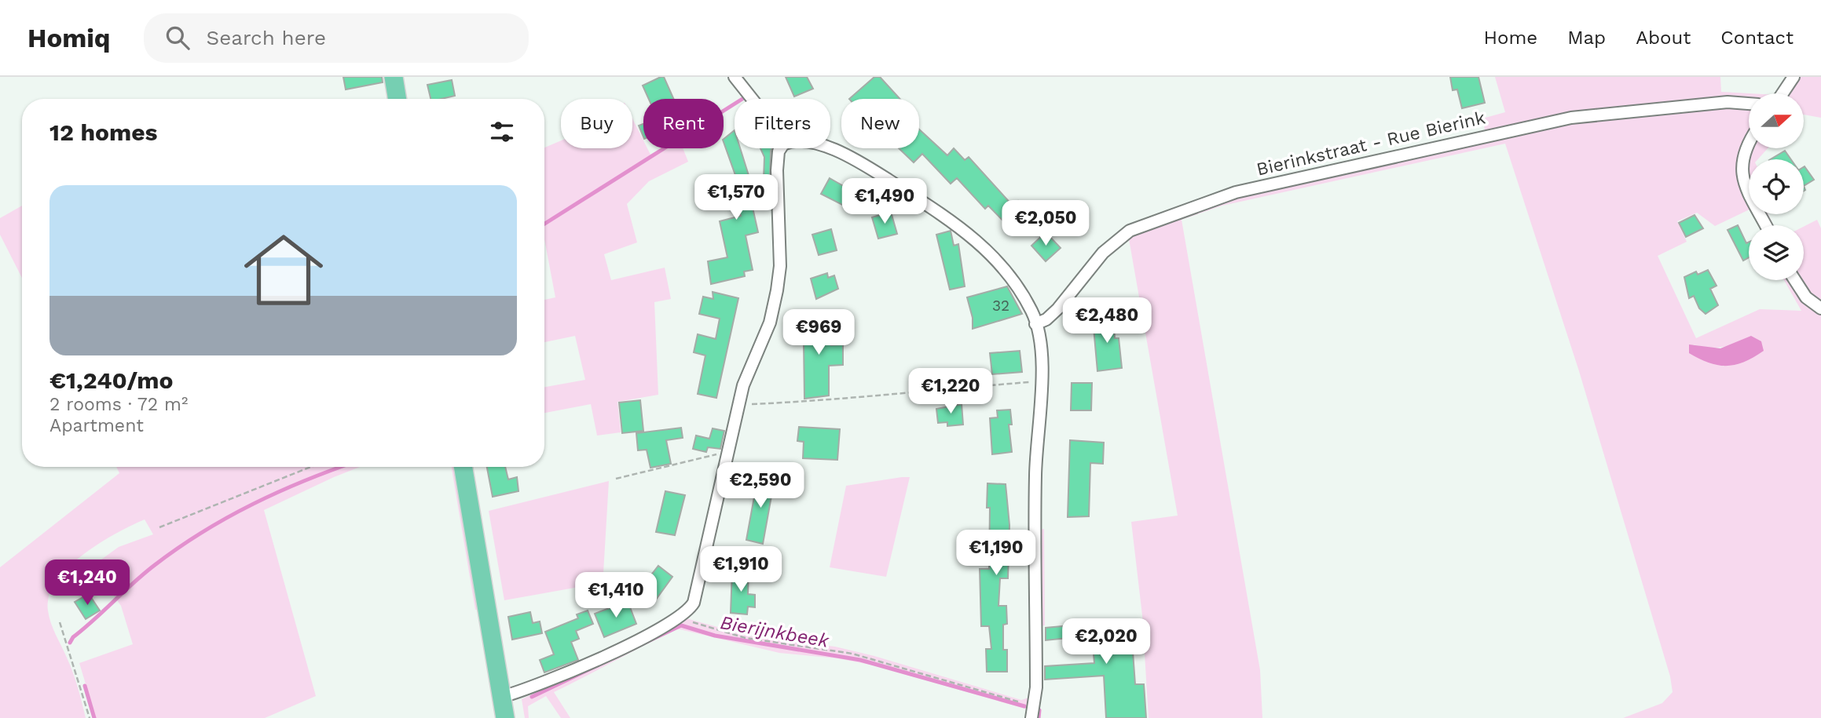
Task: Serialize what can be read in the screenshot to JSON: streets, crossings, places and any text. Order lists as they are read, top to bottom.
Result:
{
  "streets": {
    "street": ["Bierinkstraat - Rue Bierink"]
  },
  "water": ["Bierijnkbeek"],
  "house_numbers": ["32"],
  "north": "right",
  "page": {
    "header": "Homiq",
    "search": "Search here",
    "nav": [
      "Home",
      "Map",
      "About",
      "Contact"
    ],
    "chip": [
      "Buy",
      "Rent",
      "Filters",
      "New"
    ],
    "heading": "12 homes",
    "list": [
      {
        "name": "€1,240/mo",
        "note": "2 rooms · 72 m² · Apartment"
      }
    ],
    "price": [
      "€1,570",
      "€1,490",
      "€2,050",
      "€2,480",
      "€969",
      "€1,220",
      "€2,590",
      "€1,190",
      "€1,910",
      "€1,240",
      "€1,410",
      "€2,020"
    ]
  }
}
